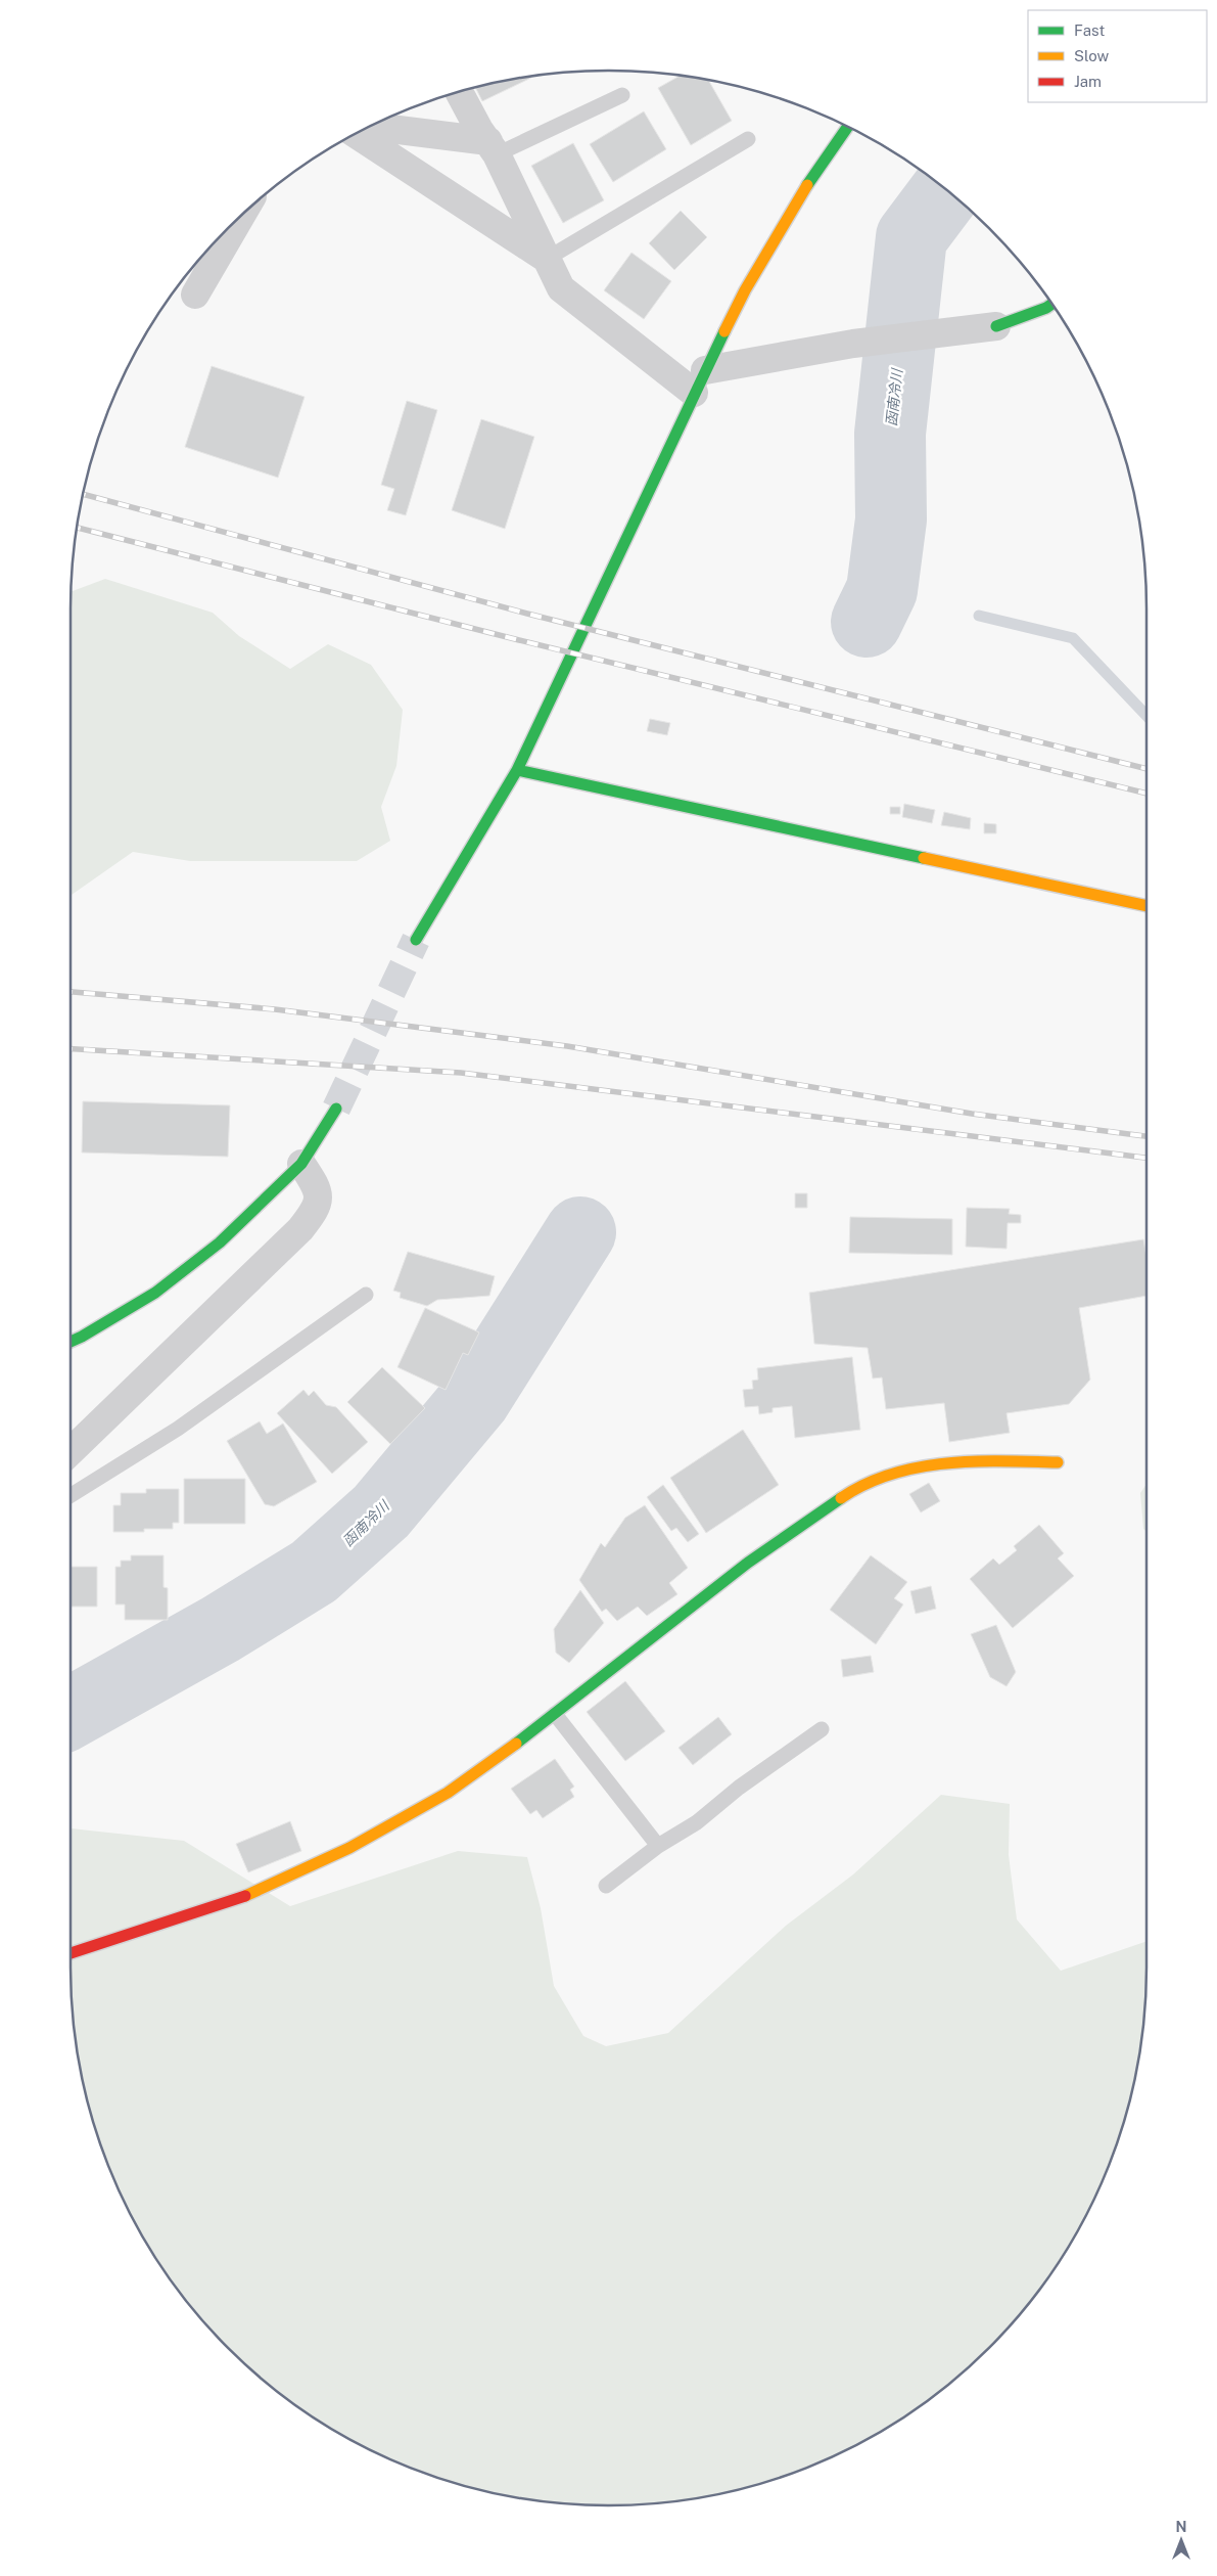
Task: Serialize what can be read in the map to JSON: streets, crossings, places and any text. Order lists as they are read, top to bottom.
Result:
{
  "water": ["函南冷川"],
  "legend": ["Fast", "Slow", "Jam"],
  "north": "top"
}
